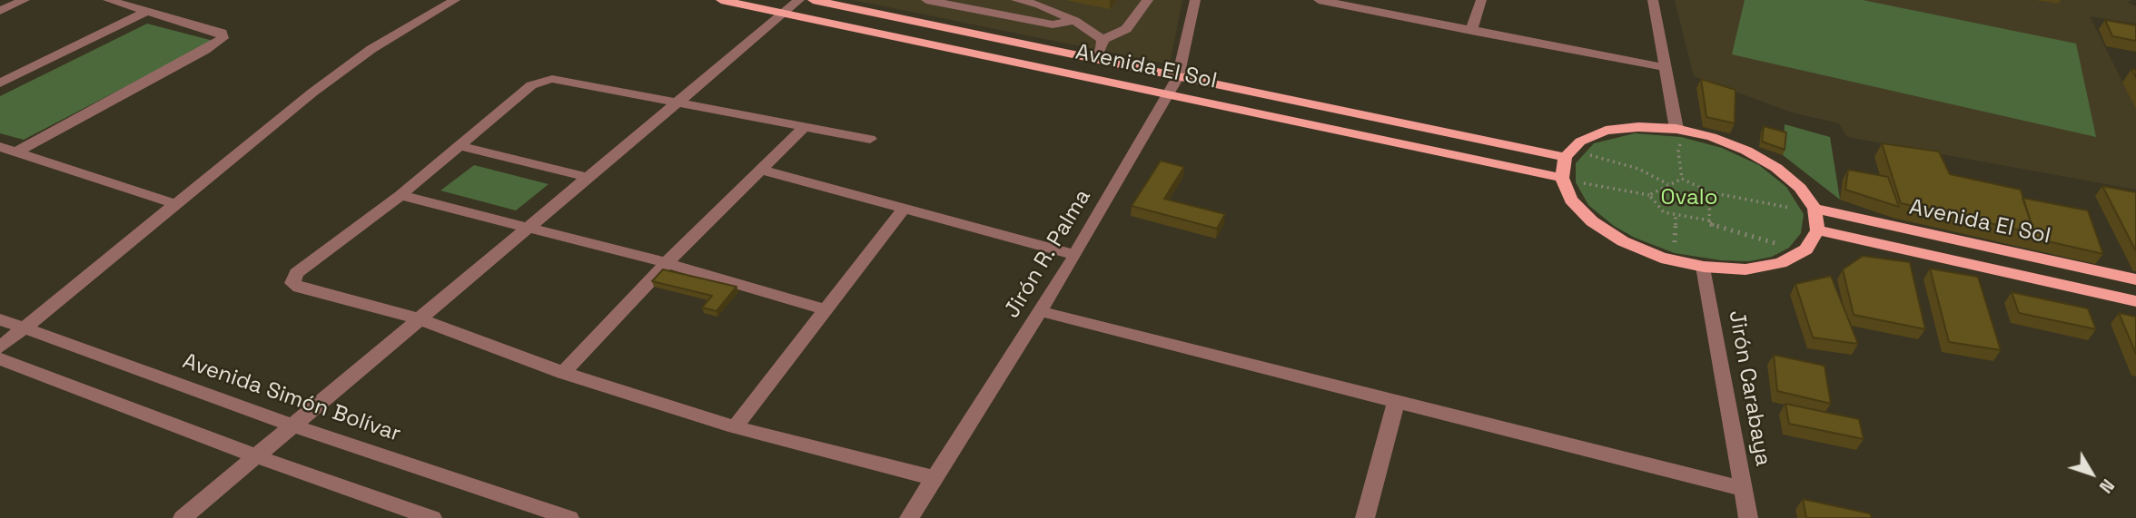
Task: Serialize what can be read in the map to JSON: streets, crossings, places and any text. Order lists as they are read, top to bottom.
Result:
{
  "streets": {
    "main road": ["Avenida El Sol"],
    "street": ["Jirón R. Palma", "Jirón Carabaya", "Avenida Simón Bolívar"]
  },
  "crossings": [
    ["Avenida El Sol", "Jirón R. Palma"]
  ],
  "parks": ["Ovalo"],
  "north": "bottom right"
}
